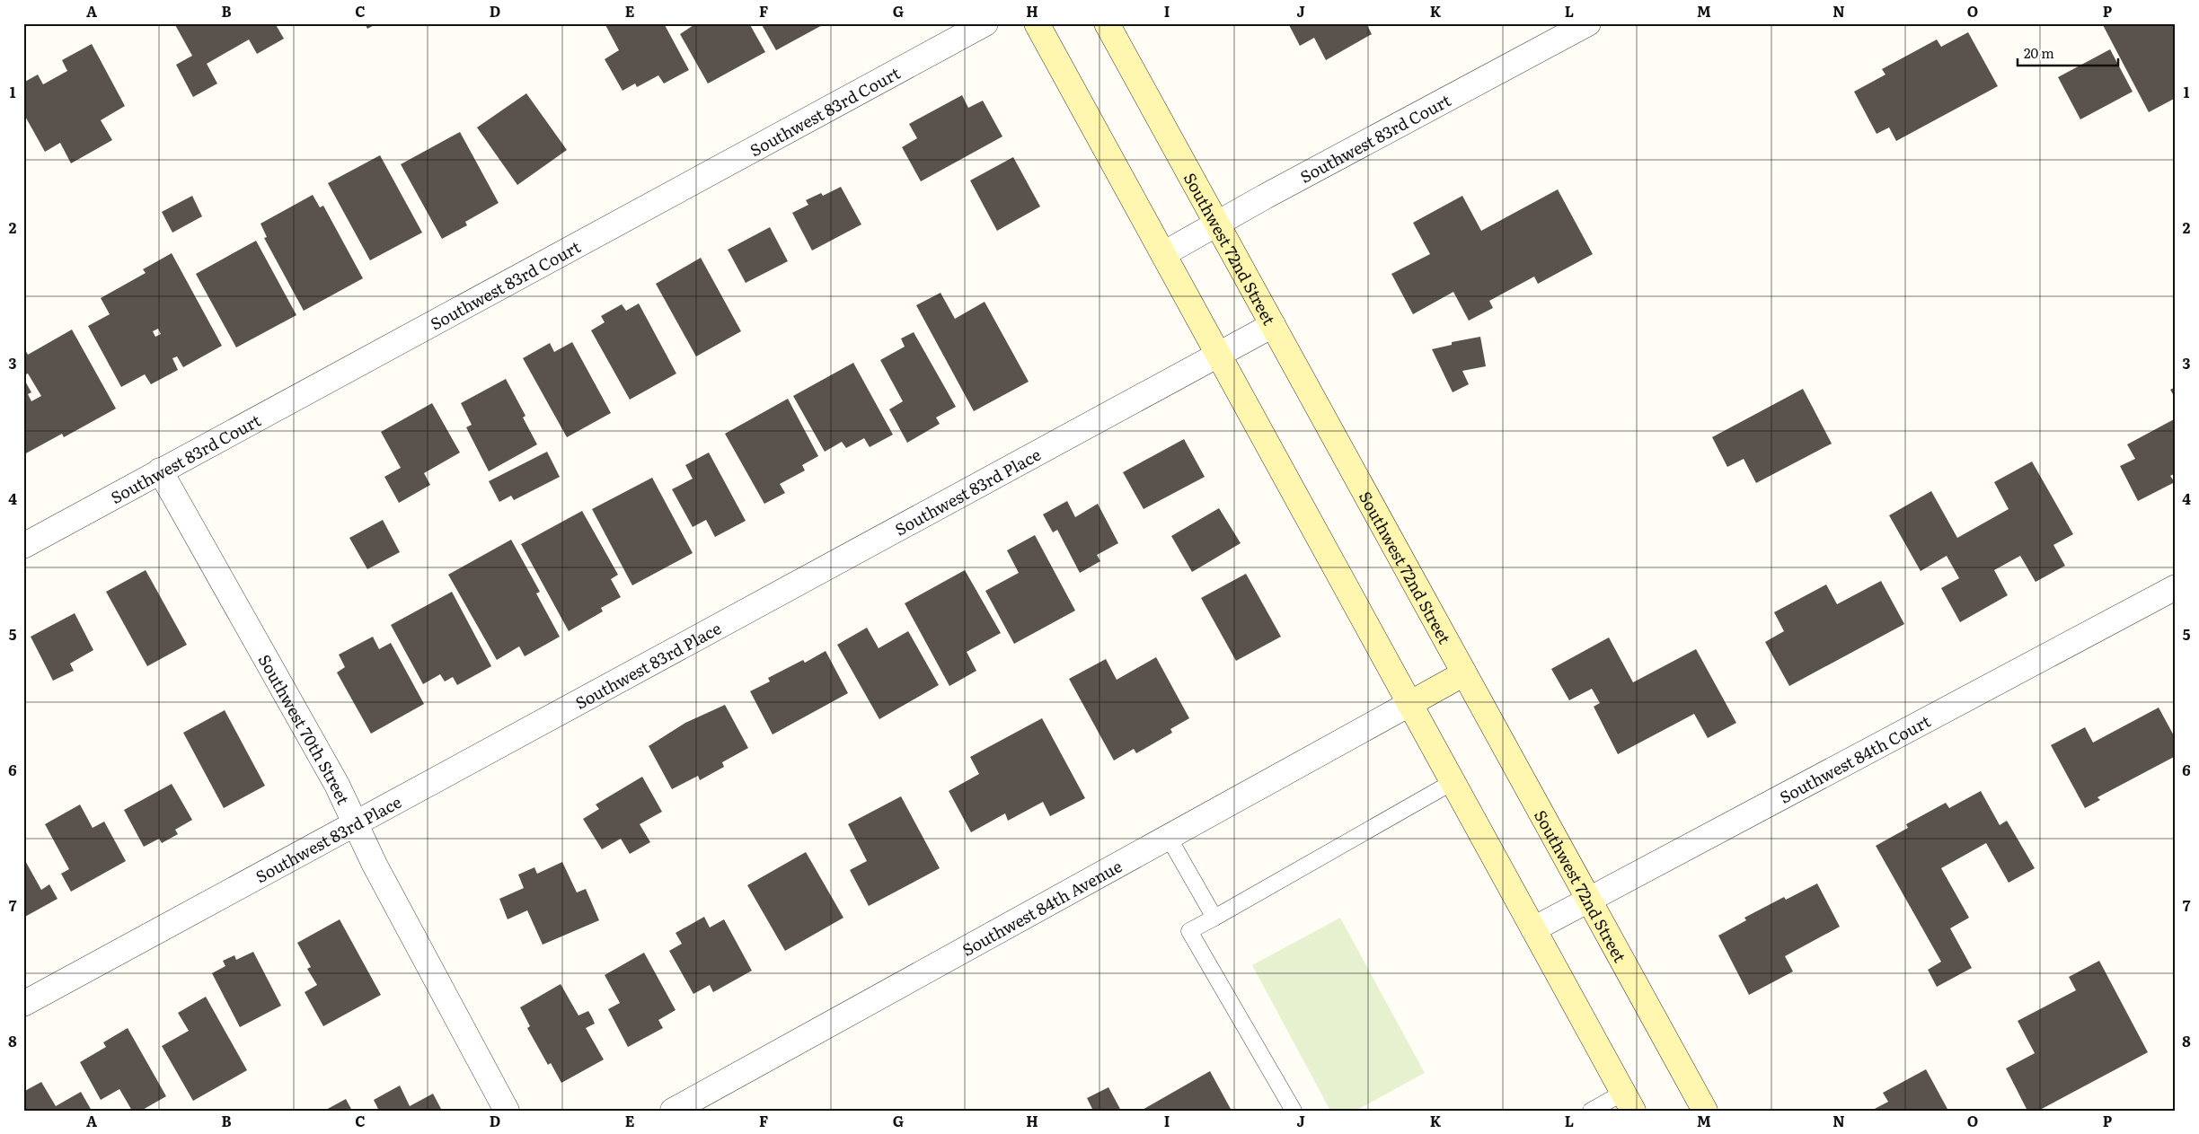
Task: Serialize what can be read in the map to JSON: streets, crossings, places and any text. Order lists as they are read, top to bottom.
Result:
{
  "streets": {
    "main road": ["Southwest 72nd Street"],
    "street": [
      "Southwest 83rd Court",
      "Southwest 83rd Place",
      "Southwest 70th Street",
      "Southwest 84th Court",
      "Southwest 84th Avenue"
    ]
  },
  "crossings": [
    ["Southwest 83rd Court", "Southwest 72nd Street"],
    ["Southwest 83rd Court", "Southwest 70th Street"],
    ["Southwest 72nd Street", "Southwest 83rd Place"],
    ["Southwest 72nd Street", "Southwest 84th Court"],
    ["Southwest 83rd Place", "Southwest 70th Street"]
  ],
  "scale_bar": "20 m",
  "grid": {
    "columns": [
      "A",
      "B",
      "C",
      "D",
      "E",
      "F",
      "G",
      "H",
      "I",
      "J",
      "K",
      "L",
      "M",
      "N",
      "O",
      "P"
    ],
    "rows": [
      "1",
      "2",
      "3",
      "4",
      "5",
      "6",
      "7",
      "8"
    ]
  }
}
